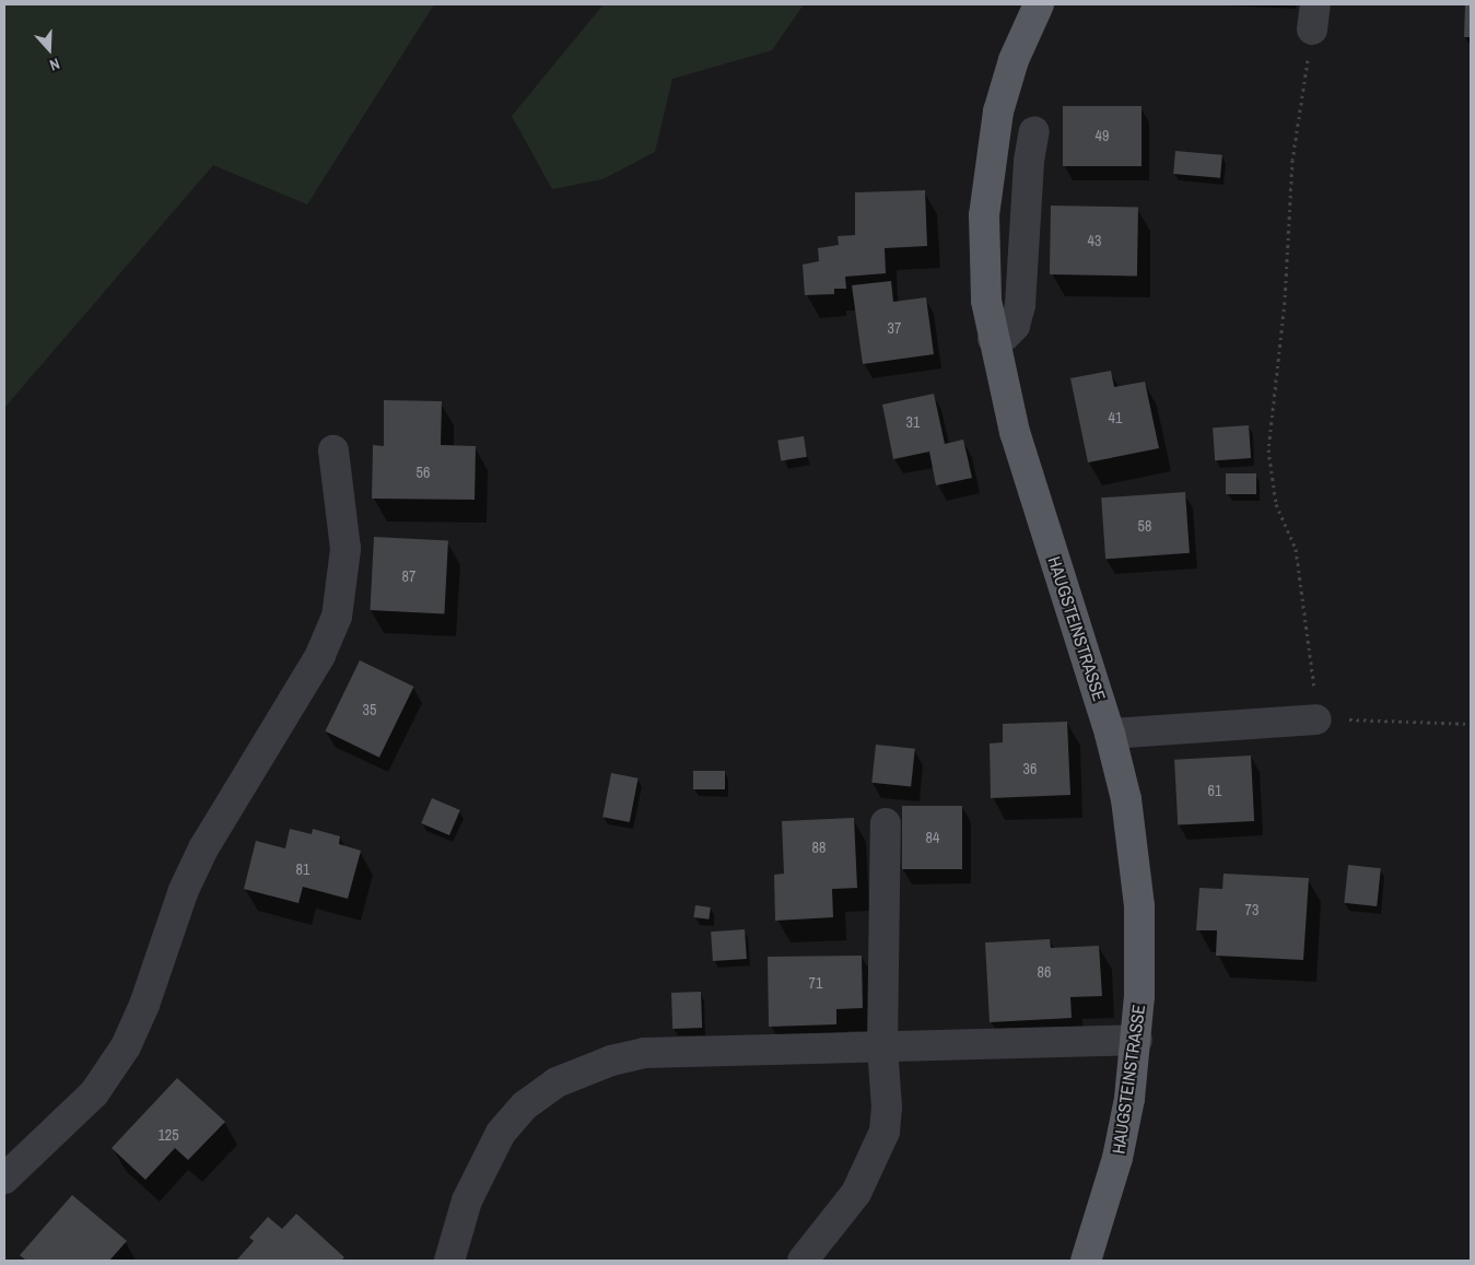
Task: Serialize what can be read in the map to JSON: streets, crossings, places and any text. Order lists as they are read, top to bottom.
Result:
{
  "streets": {
    "main road": ["HAUGSTEINSTRASSE"]
  },
  "house_numbers": [
    "49",
    "43",
    "37",
    "41",
    "31",
    "56",
    "58",
    "87",
    "35",
    "36",
    "61",
    "84",
    "88",
    "81",
    "73",
    "86",
    "71",
    "125"
  ],
  "north": "bottom"
}
